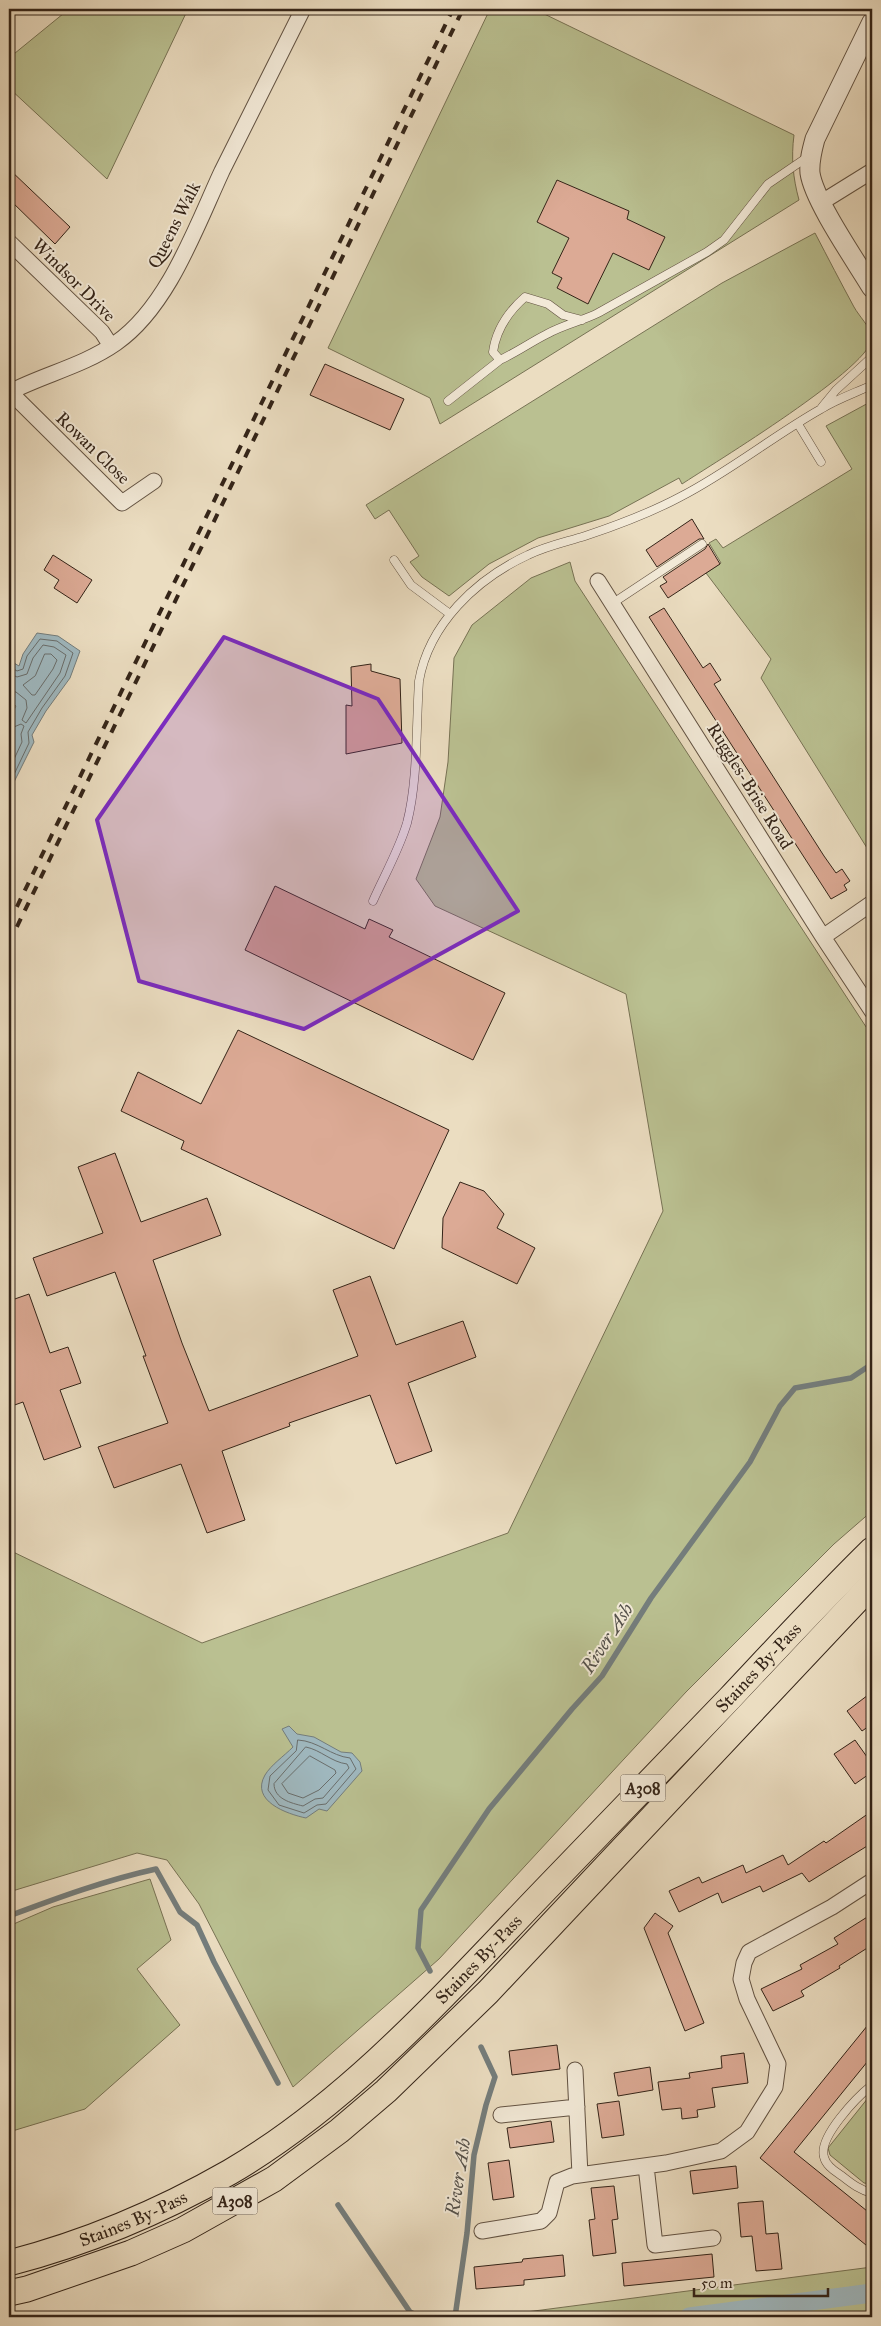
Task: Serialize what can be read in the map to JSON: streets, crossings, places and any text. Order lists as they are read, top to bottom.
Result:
{
  "streets": {
    "highway": ["Staines By-Pass", "A308"],
    "street": [
      "Queens Walk",
      "Windsor Drive",
      "Rowan Close",
      "Ruggles-Brise Road"
    ]
  },
  "crossings": [
    ["Queens Walk", "Windsor Drive"],
    ["Queens Walk", "Rowan Close"]
  ],
  "water": ["River Ash"],
  "scale_bar": "50 m"
}
